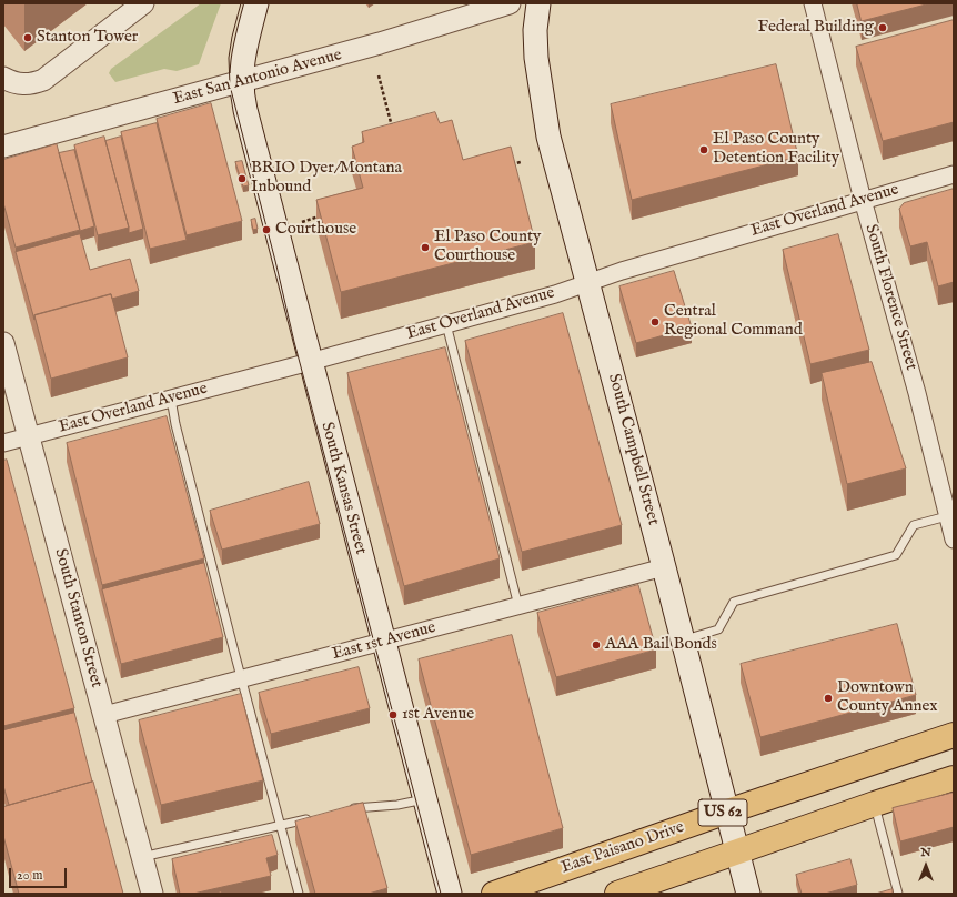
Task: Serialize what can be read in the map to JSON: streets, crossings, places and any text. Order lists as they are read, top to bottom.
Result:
{
  "streets": {
    "main road": [
      "South Campbell Street",
      "South Kansas Street",
      "US 62",
      "East Paisano Drive"
    ],
    "street": [
      "East San Antonio Avenue",
      "East Overland Avenue",
      "South Florence Street",
      "South Stanton Street",
      "East 1st Avenue"
    ]
  },
  "crossings": [
    ["East San Antonio Avenue", "South Kansas Street"],
    ["East Overland Avenue", "South Florence Street"],
    ["East Overland Avenue", "South Campbell Street"],
    ["East Overland Avenue", "South Kansas Street"],
    ["East Overland Avenue", "South Stanton Street"],
    ["South Campbell Street", "East 1st Avenue"],
    ["South Campbell Street", "US 62"],
    ["South Campbell Street", "East Paisano Drive"],
    ["South Kansas Street", "East 1st Avenue"],
    ["South Stanton Street", "East 1st Avenue"]
  ],
  "places": [
    "Federal Building",
    "Stanton Tower",
    "El Paso County Detention Facility",
    "BRIO Dyer/Montana Inbound",
    "Courthouse",
    "El Paso County Courthouse",
    "Central Regional Command",
    "AAA Bail Bonds",
    "Downtown County Annex",
    "1st Avenue"
  ],
  "scale_bar": "20 m",
  "north": "top"
}
